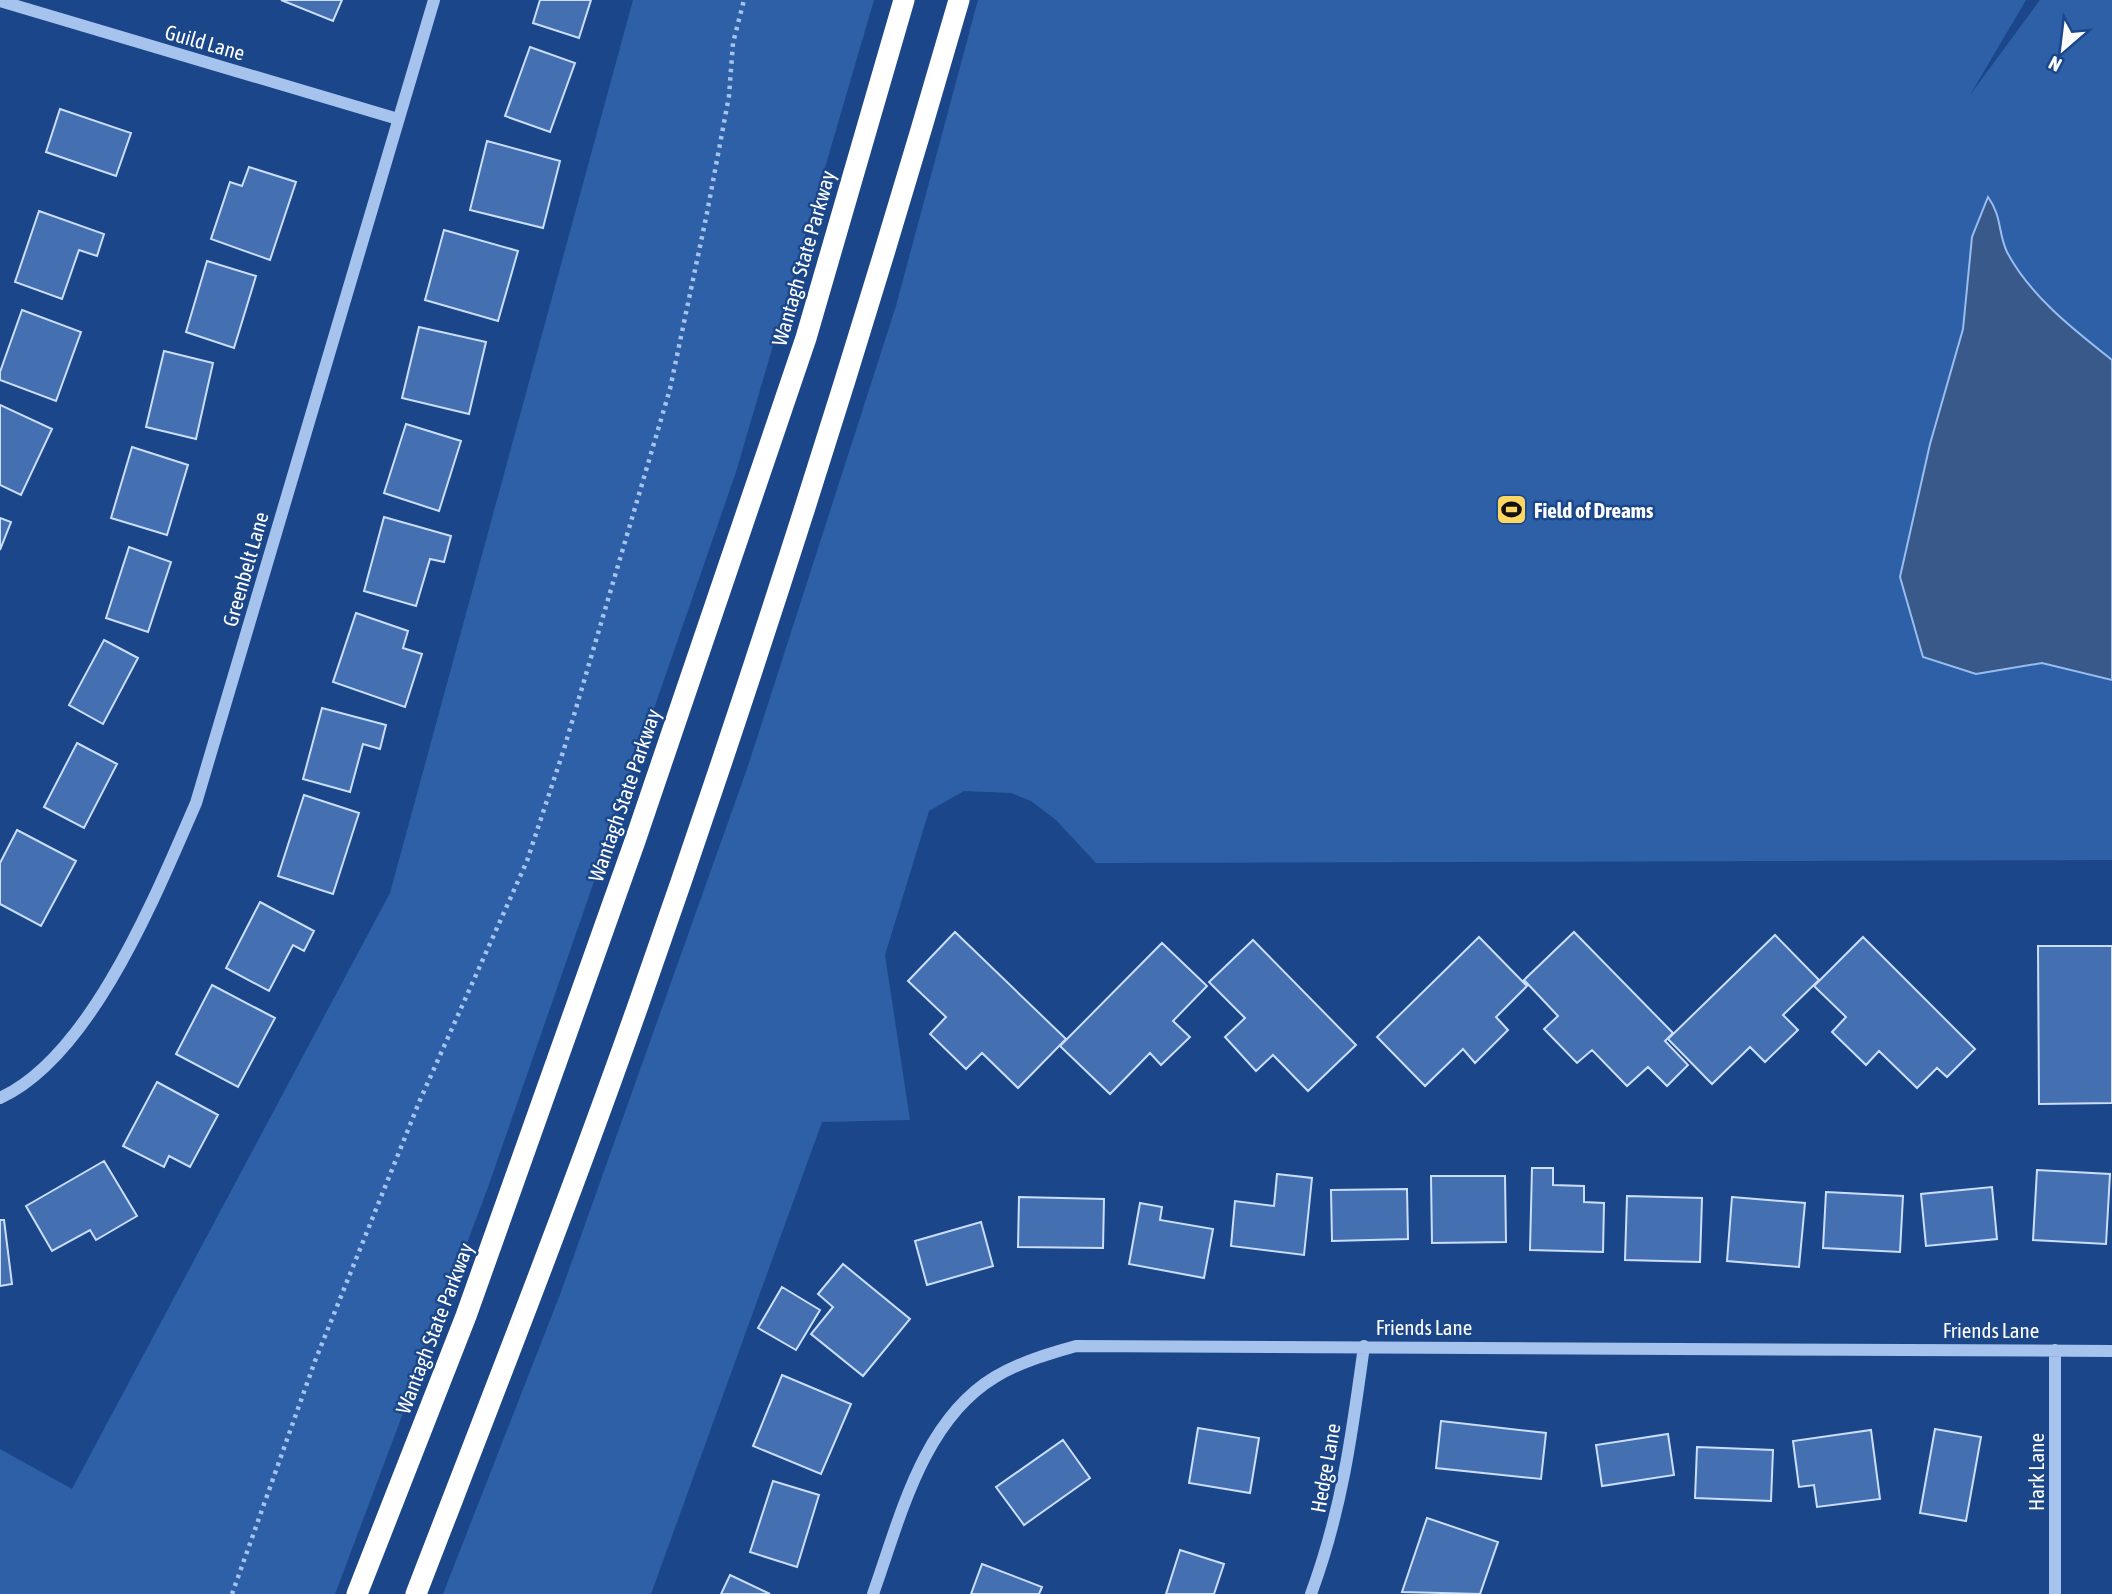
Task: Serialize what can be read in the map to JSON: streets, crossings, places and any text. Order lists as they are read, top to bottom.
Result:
{
  "streets": {
    "highway": ["Wantagh State Parkway"],
    "street": [
      "Guild Lane",
      "Greenbelt Lane",
      "Friends Lane",
      "Hedge Lane",
      "Hark Lane"
    ]
  },
  "crossings": [
    ["Guild Lane", "Greenbelt Lane"],
    ["Friends Lane", "Hedge Lane"],
    ["Friends Lane", "Hark Lane"]
  ],
  "places": {
    "sports": ["Field of Dreams"]
  },
  "north": "bottom left"
}
